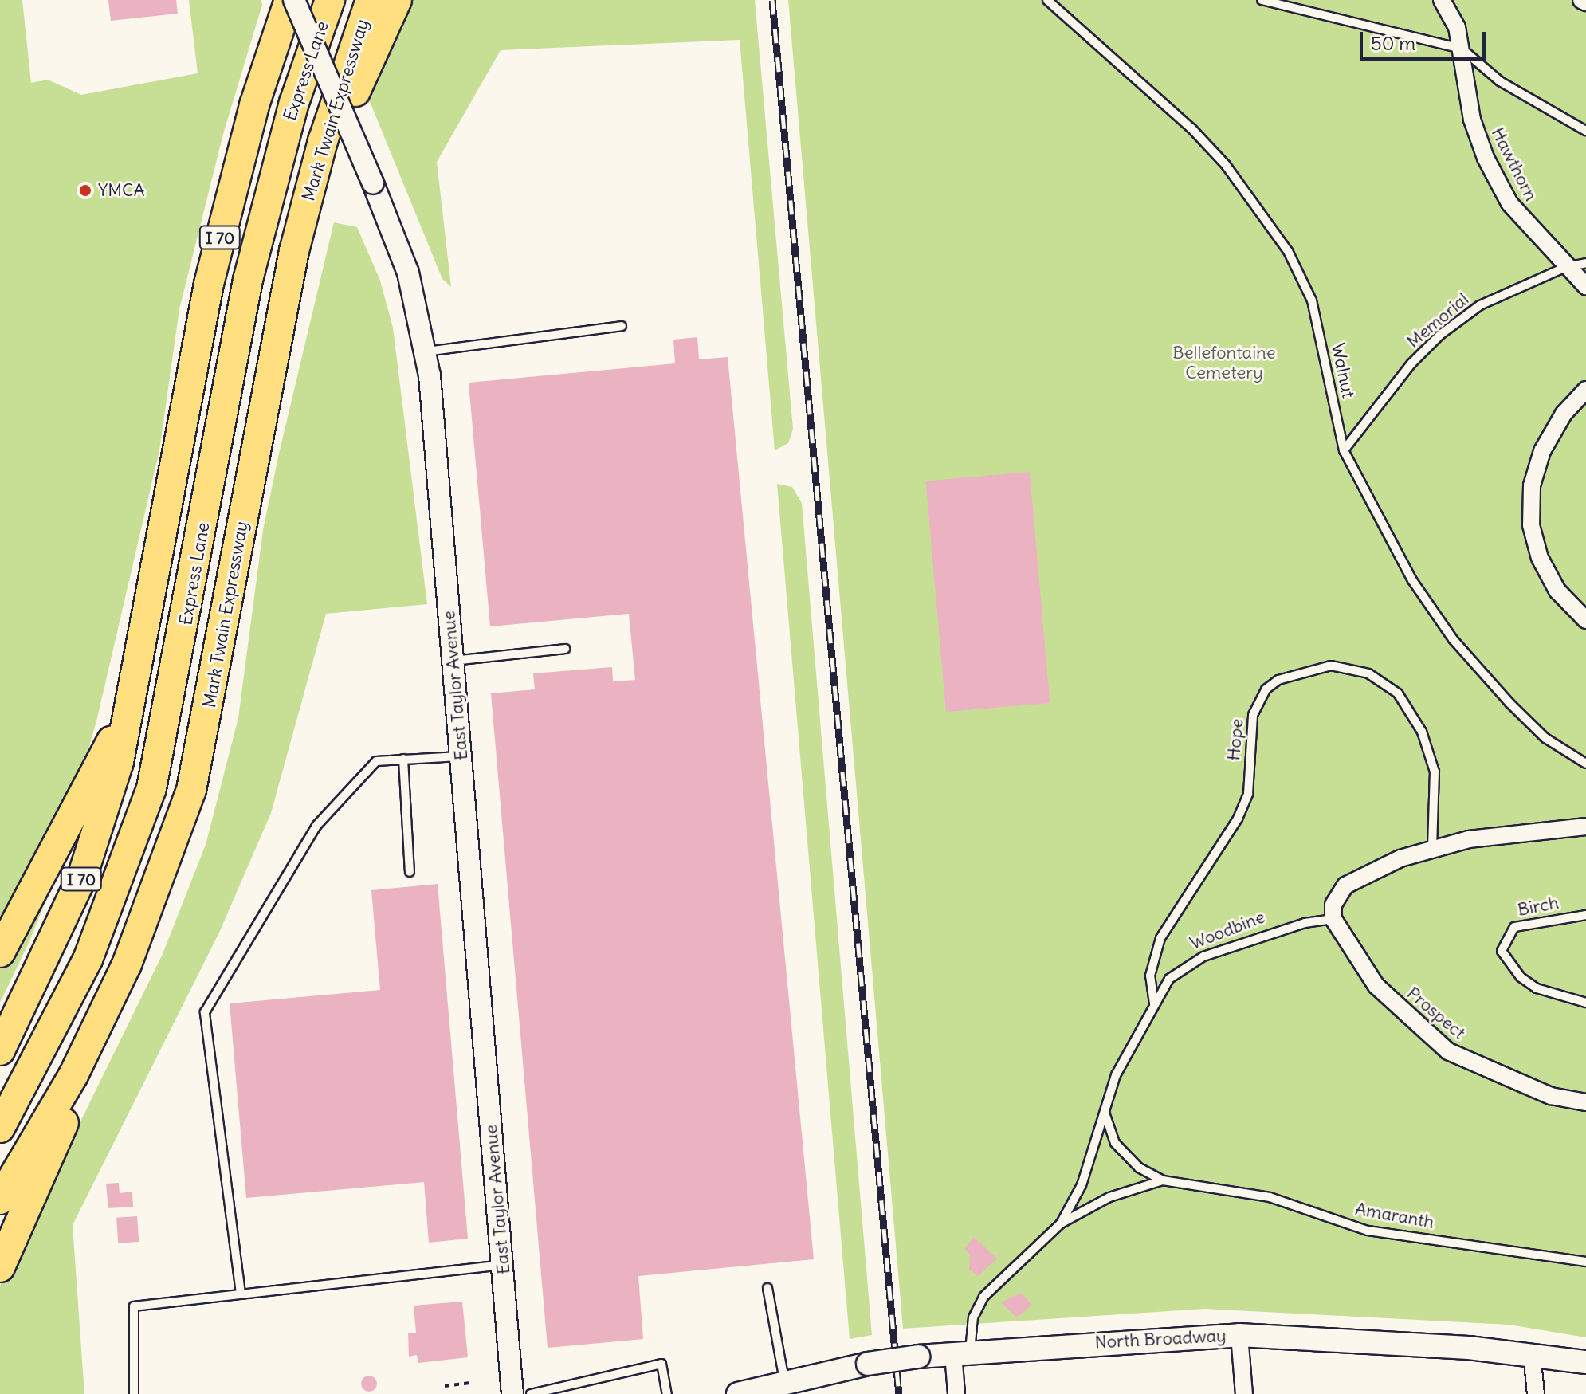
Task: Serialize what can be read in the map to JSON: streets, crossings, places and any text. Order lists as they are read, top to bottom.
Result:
{
  "streets": {
    "highway": ["Express Lane", "Mark Twain Expressway", "I 70"],
    "main road": ["North Broadway"],
    "street": ["Hawthorn", "East Taylor Avenue", "Prospect"],
    "lane": [
      "Memorial",
      "Walnut",
      "Hope",
      "Birch",
      "Woodbine",
      "Amaranth"
    ]
  },
  "crossings": [
    ["Hawthorn", "Memorial"],
    ["Memorial", "Walnut"],
    ["Hope", "Woodbine"],
    ["Woodbine", "Prospect"],
    ["Woodbine", "Amaranth"],
    ["Woodbine", "North Broadway"]
  ],
  "parks": ["Bellefontaine Cemetery"],
  "places": ["YMCA"],
  "scale_bar": "50 m"
}
